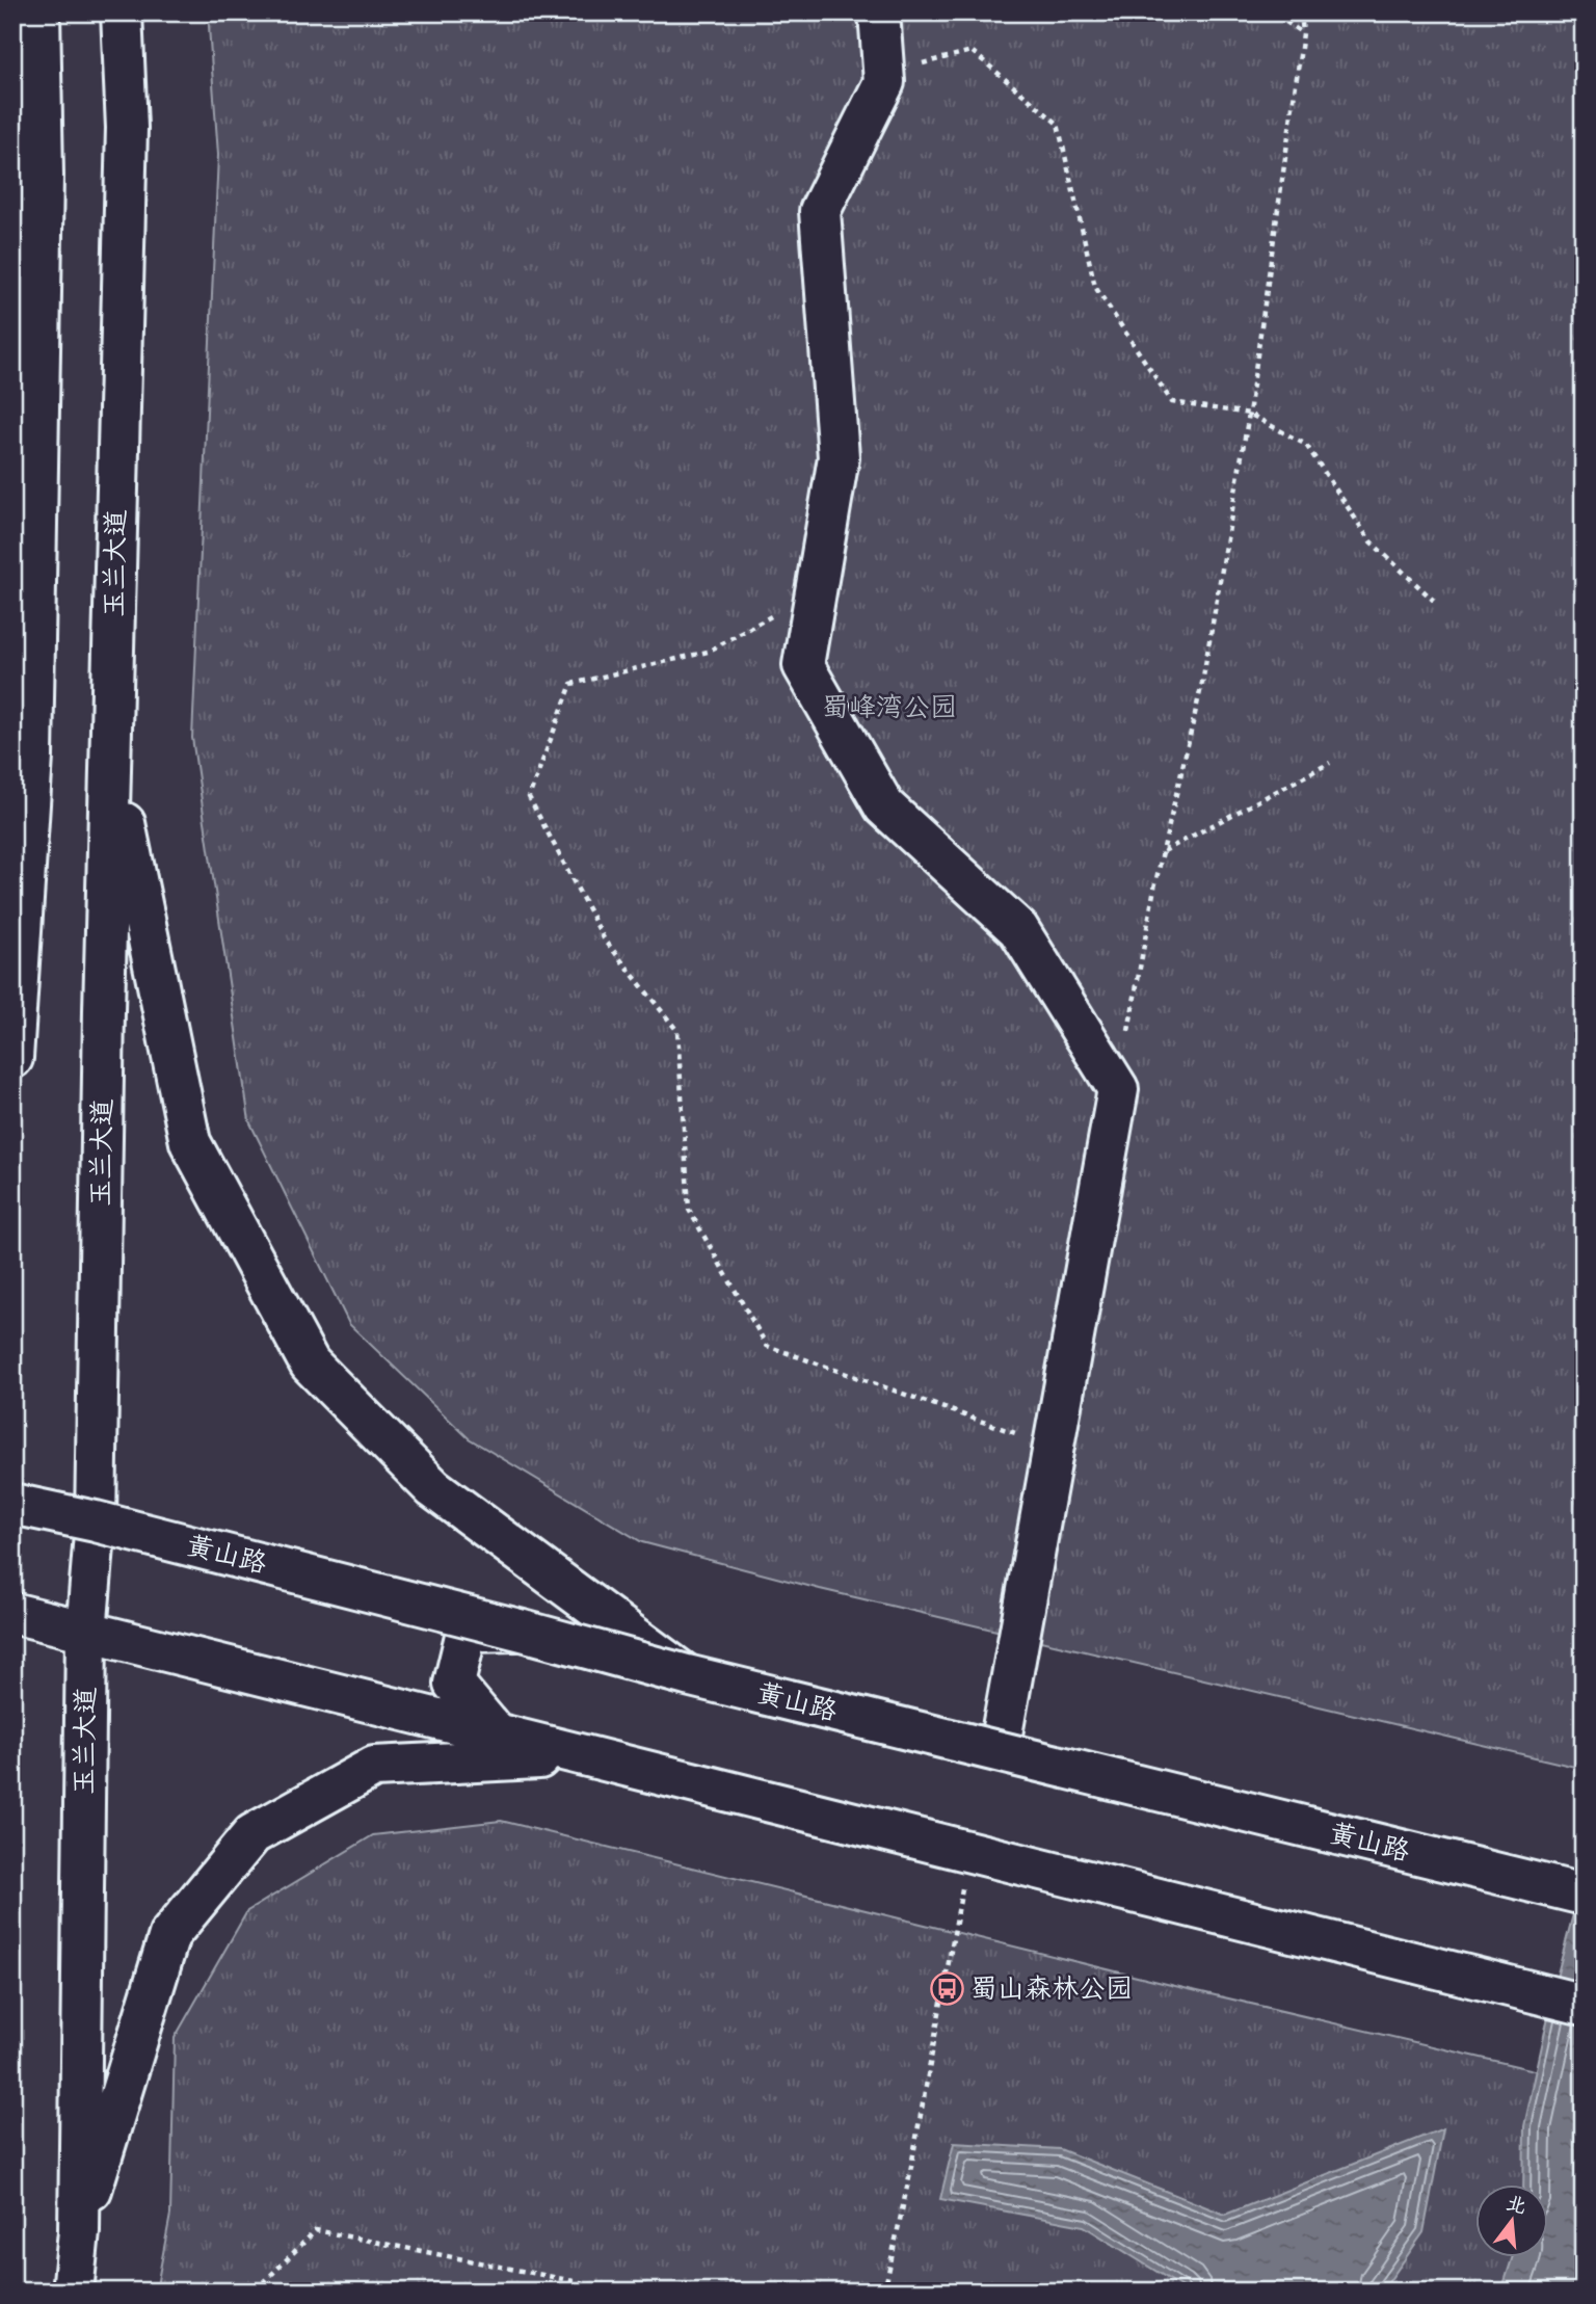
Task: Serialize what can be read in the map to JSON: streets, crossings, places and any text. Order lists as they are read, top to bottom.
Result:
{
  "streets": {
    "main road": ["玉兰大道", "黄山路"]
  },
  "crossings": [
    ["玉兰大道", "黄山路"]
  ],
  "parks": ["蜀峰湾公园"],
  "places": {
    "bus stop": ["蜀山森林公园"]
  },
  "north": "top"
}
